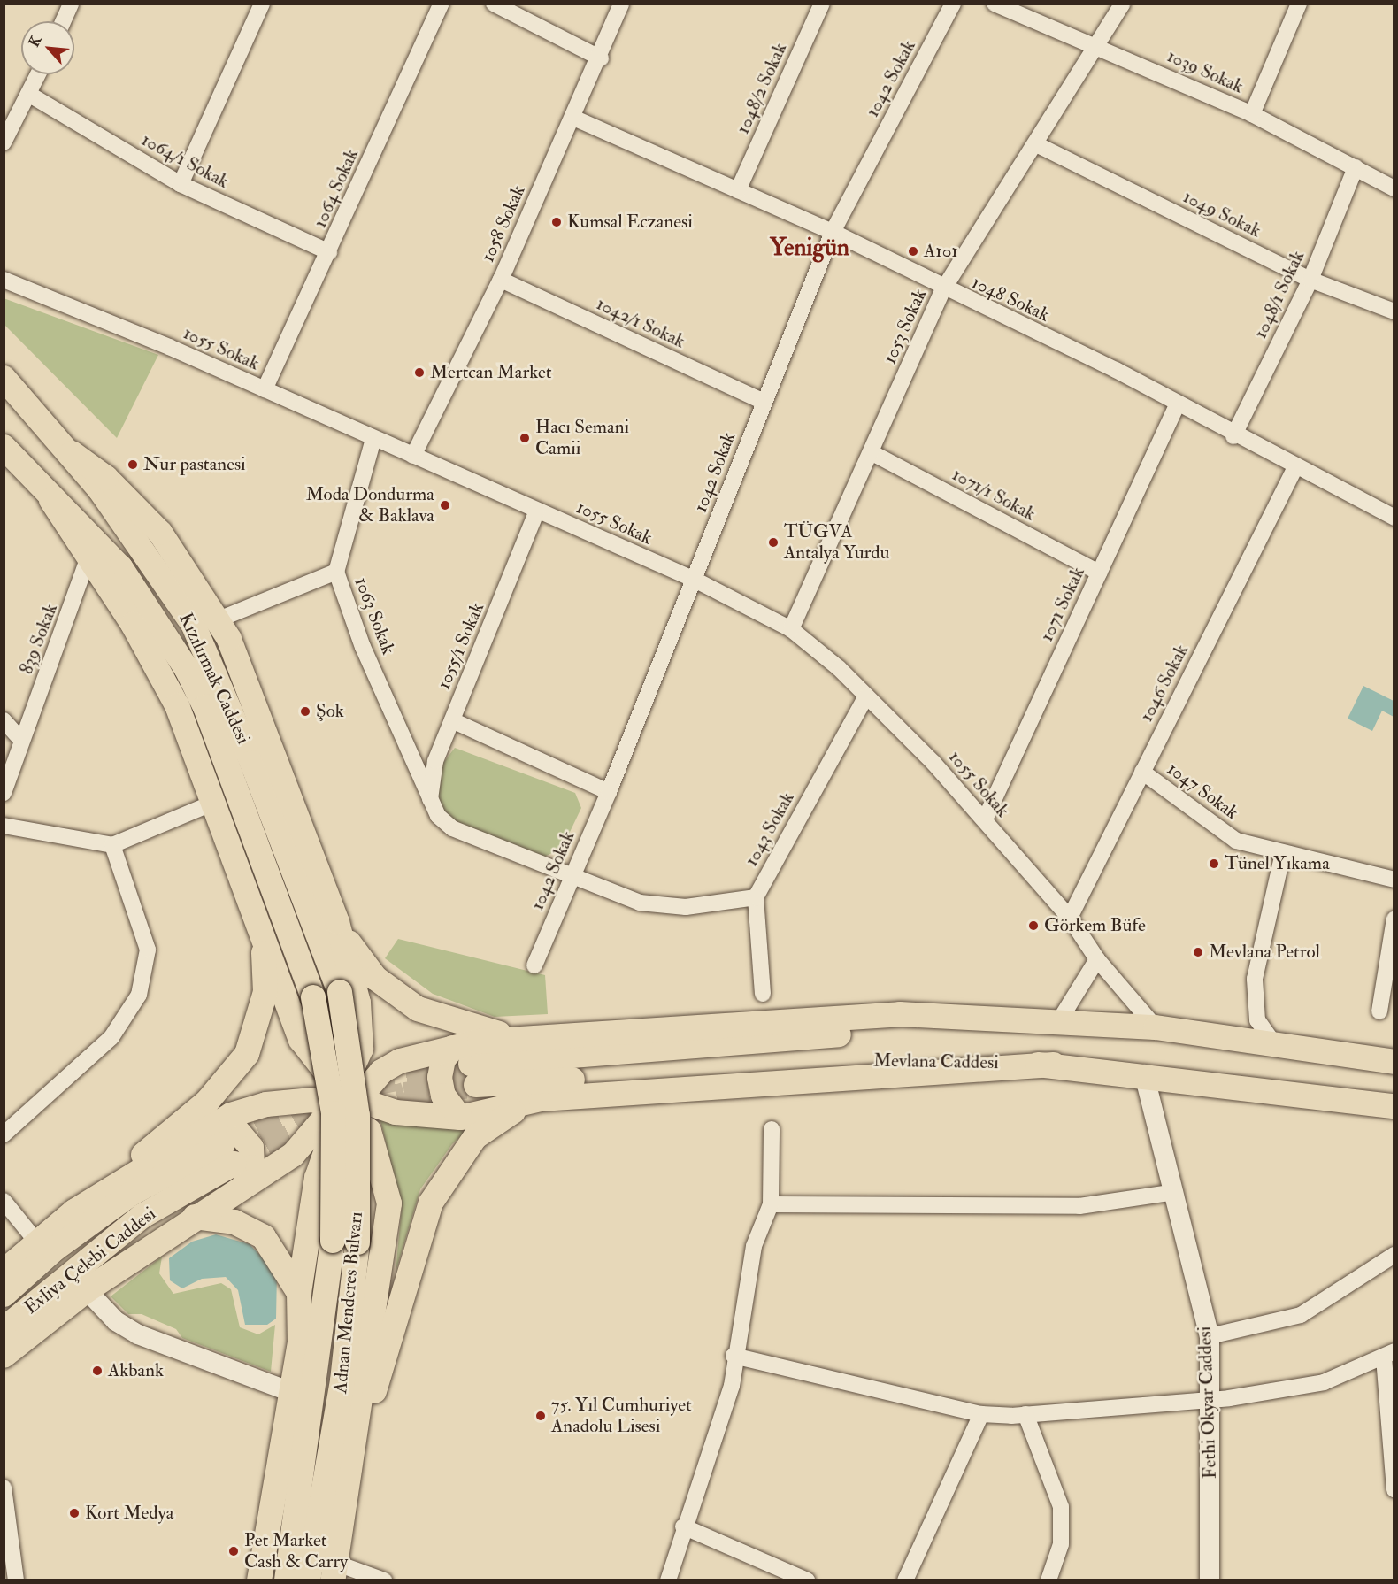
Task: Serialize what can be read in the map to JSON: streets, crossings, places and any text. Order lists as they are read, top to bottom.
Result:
{
  "streets": {
    "main road": [
      "Kızılırmak Caddesi",
      "Mevlana Caddesi",
      "Evliya Çelebi Caddesi",
      "Adnan Menderes Bulvarı"
    ],
    "street": [
      "1039 Sokak",
      "1042 Sokak",
      "1048/2 Sokak",
      "1064/1 Sokak",
      "1064 Sokak",
      "1049 Sokak",
      "1058 Sokak",
      "1048/1 Sokak",
      "1048 Sokak",
      "1042/1 Sokak",
      "1053 Sokak",
      "1055 Sokak",
      "1071/1 Sokak",
      "1071 Sokak",
      "1063 Sokak",
      "839 Sokak",
      "1055/1 Sokak",
      "1046 Sokak",
      "1047 Sokak",
      "1043 Sokak",
      "Fethi Okyar Caddesi"
    ]
  },
  "crossings": [
    ["1039 Sokak", "1048/1 Sokak"],
    ["1039 Sokak", "1053 Sokak"],
    ["1042 Sokak", "1048 Sokak"],
    ["1042 Sokak", "1042/1 Sokak"],
    ["1042 Sokak", "1055 Sokak"],
    ["1042 Sokak", "1063 Sokak"],
    ["1048/2 Sokak", "1048 Sokak"],
    ["1064/1 Sokak", "1064 Sokak"],
    ["1064 Sokak", "1055 Sokak"],
    ["1049 Sokak", "1048/1 Sokak"],
    ["1049 Sokak", "1053 Sokak"],
    ["1058 Sokak", "1048 Sokak"],
    ["1058 Sokak", "1042/1 Sokak"],
    ["1058 Sokak", "1055 Sokak"],
    ["1048/1 Sokak", "1048 Sokak"],
    ["1048 Sokak", "1053 Sokak"],
    ["1048 Sokak", "1071 Sokak"],
    ["1048 Sokak", "1046 Sokak"],
    ["1053 Sokak", "1055 Sokak"],
    ["1053 Sokak", "1071/1 Sokak"],
    ["1055 Sokak", "1071 Sokak"],
    ["1055 Sokak", "1063 Sokak"],
    ["1055 Sokak", "1055/1 Sokak"],
    ["1055 Sokak", "1046 Sokak"],
    ["1055 Sokak", "1043 Sokak"],
    ["1055 Sokak", "Mevlana Caddesi"],
    ["1071/1 Sokak", "1071 Sokak"],
    ["1063 Sokak", "1055/1 Sokak"],
    ["1063 Sokak", "1043 Sokak"],
    ["Kızılırmak Caddesi", "Adnan Menderes Bulvarı"],
    ["1046 Sokak", "1047 Sokak"],
    ["Mevlana Caddesi", "Fethi Okyar Caddesi"]
  ],
  "districts": ["Yenigün"],
  "places": [
    "Kumsal Eczanesi",
    "A101",
    "Mertcan Market",
    "Hacı Semani Camii",
    "Nur pastanesi",
    "Moda Dondurma & Baklava",
    "TÜGVA Antalya Yurdu",
    "Şok",
    "Tünel Yıkama",
    "Görkem Büfe",
    "Mevlana Petrol",
    "Akbank",
    "75. Yıl Cumhuriyet Anadolu Lisesi",
    "Kort Medya",
    "Pet Market Cash & Carry"
  ],
  "north": "top left"
}
